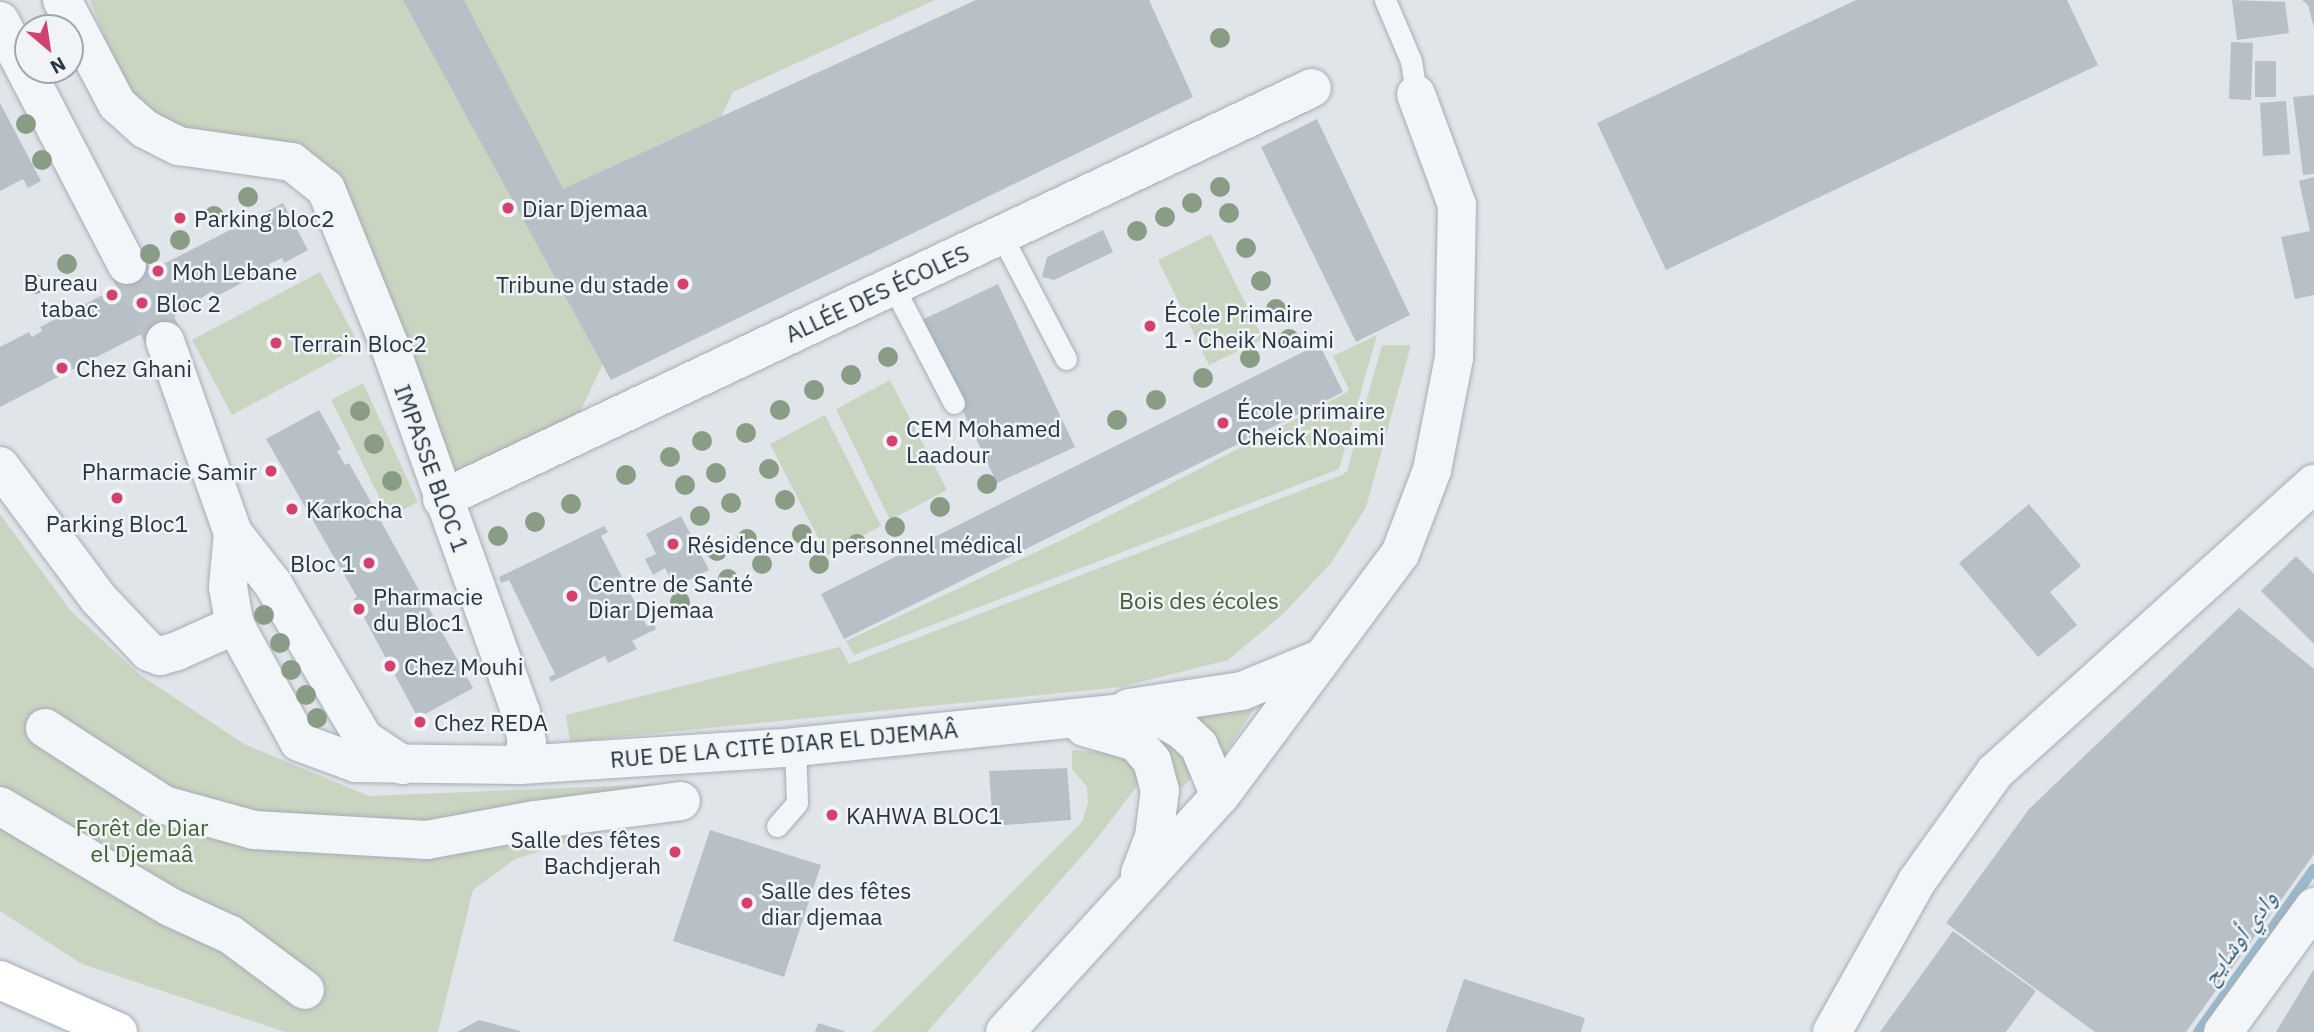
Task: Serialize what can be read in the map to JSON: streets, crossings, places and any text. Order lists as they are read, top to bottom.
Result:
{
  "streets": {
    "street": ["ALLÉE DES ÉCOLES", "IMPASSE BLOC 1", "RUE DE LA CITÉ DIAR EL DJEMAÂ"]
  },
  "crossings": [
    ["ALLÉE DES ÉCOLES", "IMPASSE BLOC 1"],
    ["IMPASSE BLOC 1", "RUE DE LA CITÉ DIAR EL DJEMAÂ"]
  ],
  "water": ["وادي أوشايح"],
  "parks": ["Bois des écoles", "Forêt de Diar el Djemaâ"],
  "places": [
    "Diar Djemaa",
    "Parking bloc2",
    "Moh Lebane",
    "Tribune du stade",
    "Bureau tabac",
    "Bloc 2",
    "École Primaire 1 - Cheik Noaimi",
    "Terrain Bloc2",
    "Chez Ghani",
    "École primaire Cheick Noaimi",
    "CEM Mohamed Laadour",
    "Pharmacie Samir",
    "Parking Bloc1",
    "Karkocha",
    "Résidence du personnel médical",
    "Bloc 1",
    "Centre de Santé Diar Djemaa",
    "Pharmacie du Bloc1",
    "Chez Mouhi",
    "Chez REDA",
    "KAHWA BLOC1",
    "Salle des fêtes Bachdjerah",
    "Salle des fêtes diar djemaa"
  ],
  "north": "bottom right"
}
